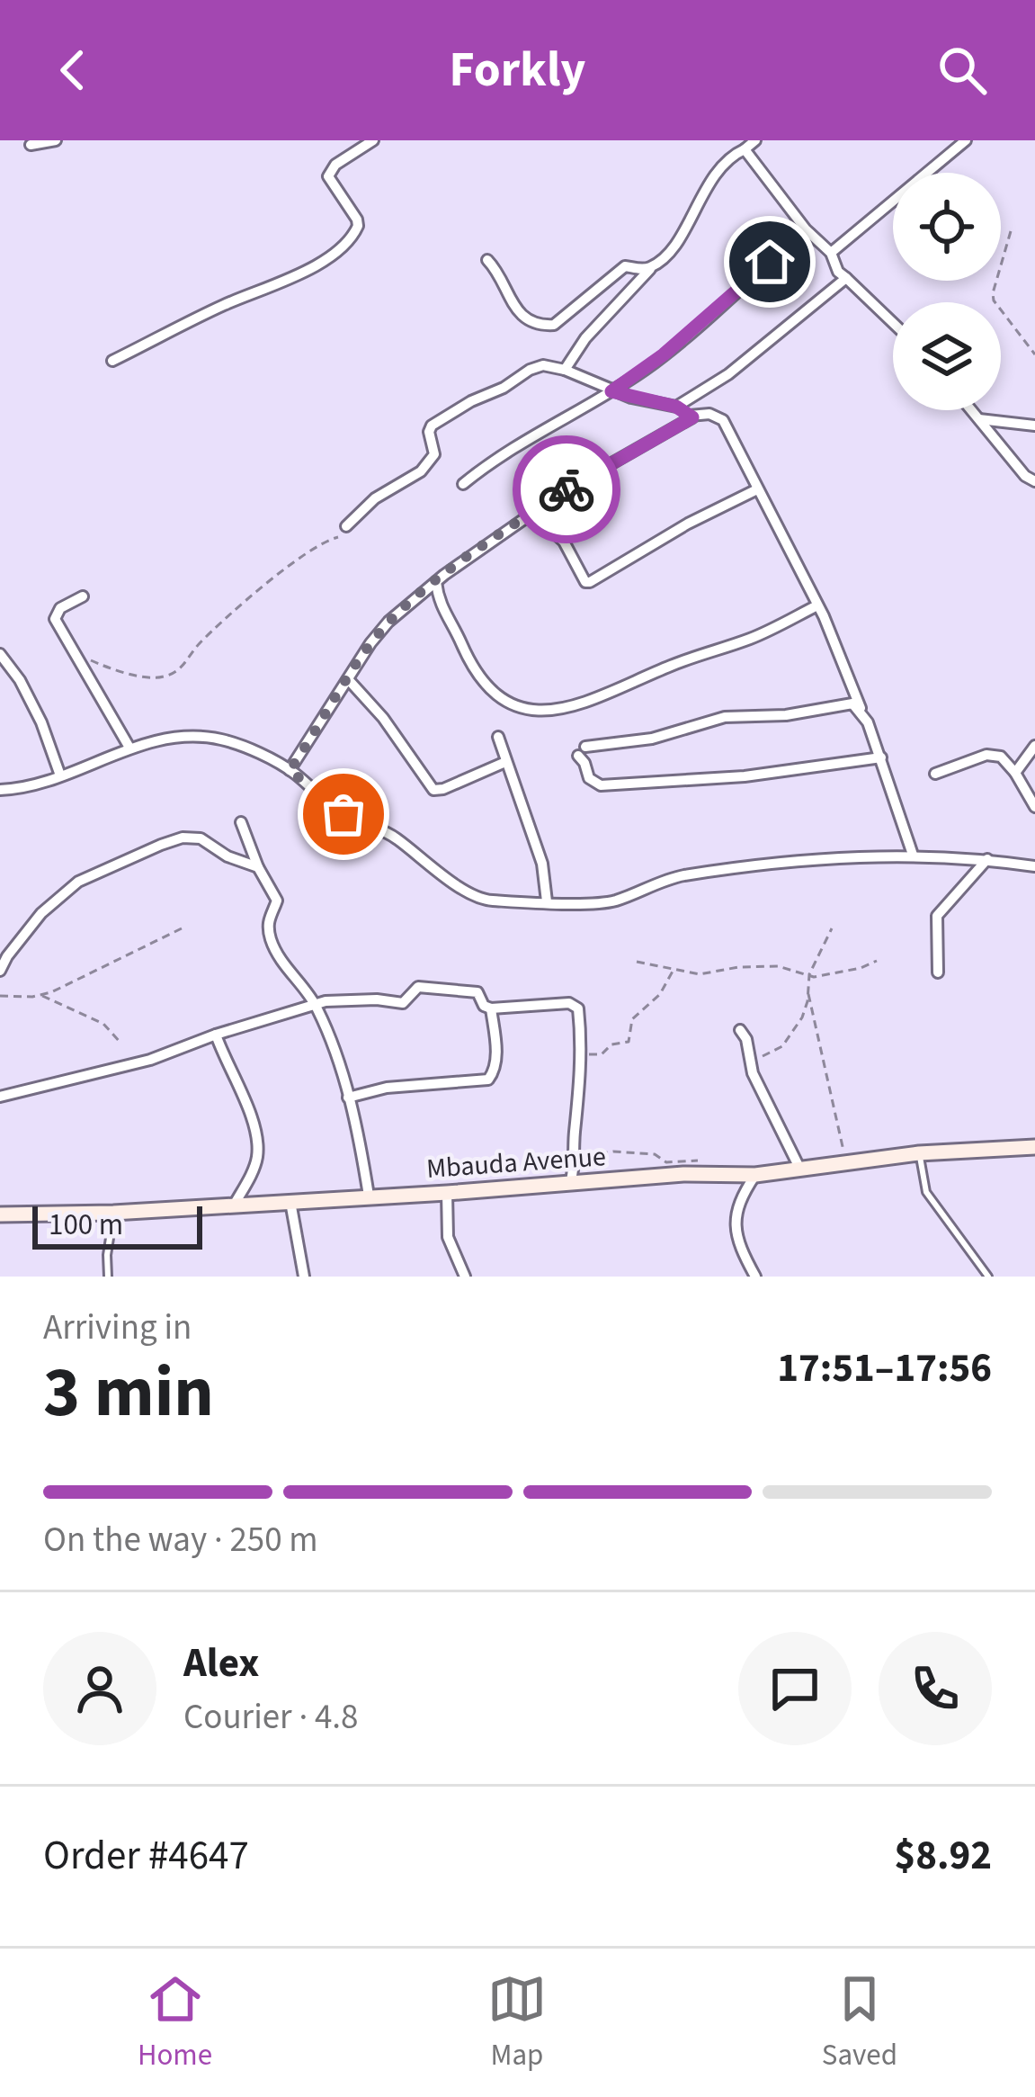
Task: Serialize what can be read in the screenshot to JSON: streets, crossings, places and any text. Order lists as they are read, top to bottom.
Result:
{
  "streets": {
    "street": ["Mbauda Avenue"]
  },
  "scale_bar": "100 m",
  "page": {
    "header": "Forkly",
    "scale": "100 m",
    "heading": ["3 min", "Arriving in", "17:51–17:56"],
    "panel": [
      "Alex",
      "Courier · 4.8",
      "Order #4647",
      "$8.92"
    ],
    "bar": "On the way · 250 m",
    "tabs": ["Home", "Map", "Saved"]
  }
}
